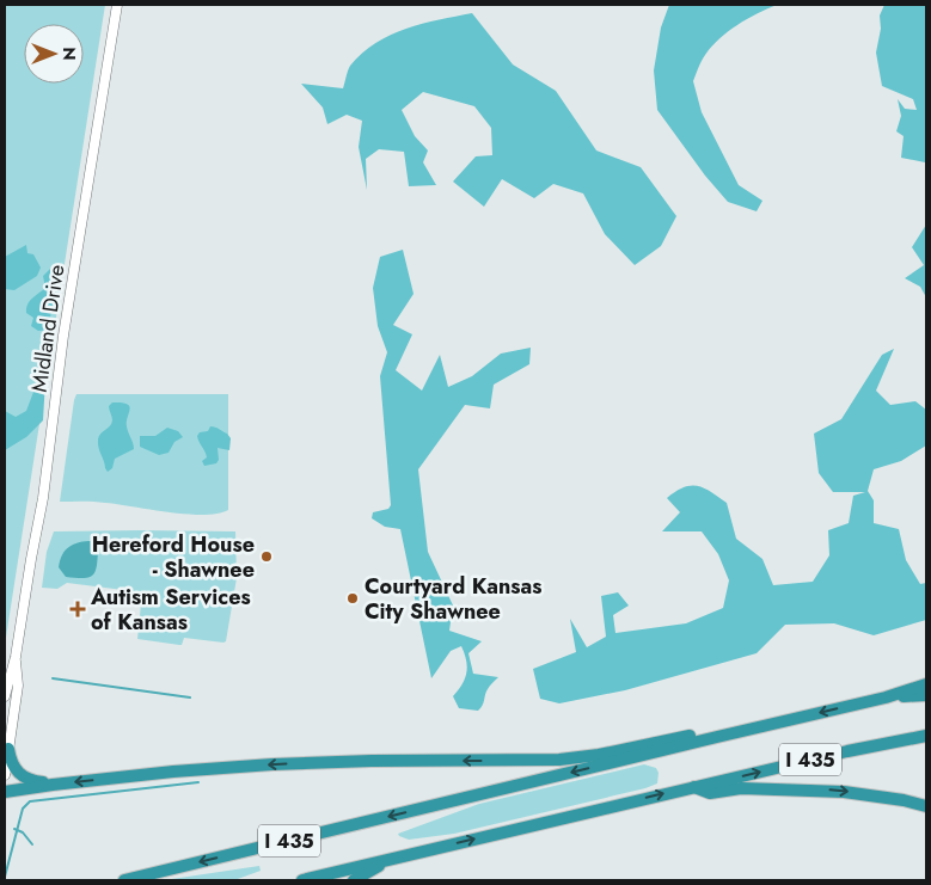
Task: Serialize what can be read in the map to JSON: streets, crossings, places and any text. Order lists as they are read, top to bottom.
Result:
{
  "streets": {
    "highway": ["I 435"],
    "main road": ["Midland Drive"]
  },
  "places": {
    "other": ["Hereford House - Shawnee", "Courtyard Kansas City Shawnee"],
    "health": ["Autism Services of Kansas"]
  },
  "north": "right"
}
